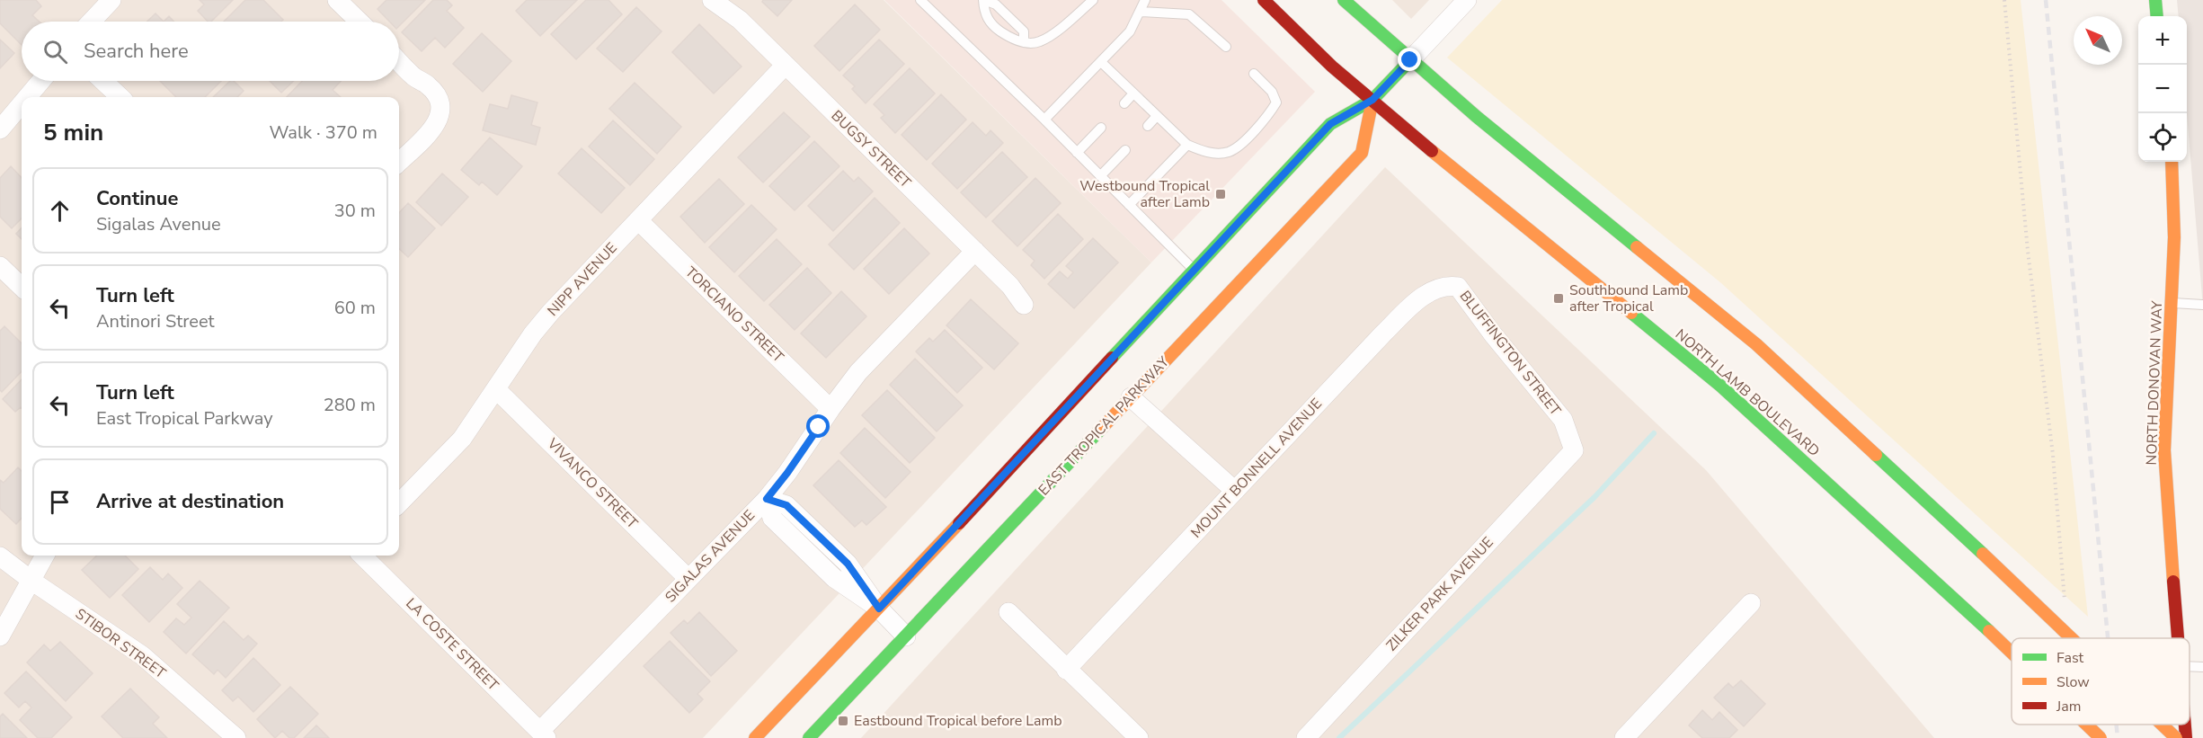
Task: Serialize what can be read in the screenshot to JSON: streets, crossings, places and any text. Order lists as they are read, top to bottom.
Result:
{
  "streets": {
    "main road": ["NORTH DONOVAN WAY", "NORTH LAMB BOULEVARD", "EAST TROPICAL PARKWAY"],
    "street": [
      "BUGSY STREET",
      "NIPP AVENUE",
      "TORCIANO STREET",
      "BLUFFINGTON STREET",
      "MOUNT BONNELL AVENUE",
      "VIVANCO STREET",
      "SIGALAS AVENUE",
      "ZILKER PARK AVENUE",
      "STIBOR STREET",
      "LA COSTE STREET"
    ]
  },
  "crossings": [
    ["BUGSY STREET", "NIPP AVENUE"],
    ["BUGSY STREET", "SIGALAS AVENUE"],
    ["NIPP AVENUE", "TORCIANO STREET"],
    ["NIPP AVENUE", "VIVANCO STREET"],
    ["TORCIANO STREET", "SIGALAS AVENUE"],
    ["BLUFFINGTON STREET", "MOUNT BONNELL AVENUE"],
    ["BLUFFINGTON STREET", "ZILKER PARK AVENUE"],
    ["NORTH LAMB BOULEVARD", "EAST TROPICAL PARKWAY"],
    ["VIVANCO STREET", "SIGALAS AVENUE"],
    ["SIGALAS AVENUE", "LA COSTE STREET"]
  ],
  "places": {
    "transit": ["Westbound Tropical after Lamb", "Southbound Lamb after Tropical", "Eastbound Tropical before Lamb"]
  },
  "legend": ["Fast", "Slow", "Jam"],
  "north": "top left",
  "page": {
    "map_buttons": ["+", "−"],
    "search": "Search here",
    "heading": ["5 min", "Walk · 370 m"],
    "list": [
      ["Continue", "Sigalas Avenue", "30 m"],
      ["Turn left", "Antinori Street", "60 m"],
      ["Turn left", "East Tropical Parkway", "280 m"],
      "Arrive at destination"
    ]
  }
}
